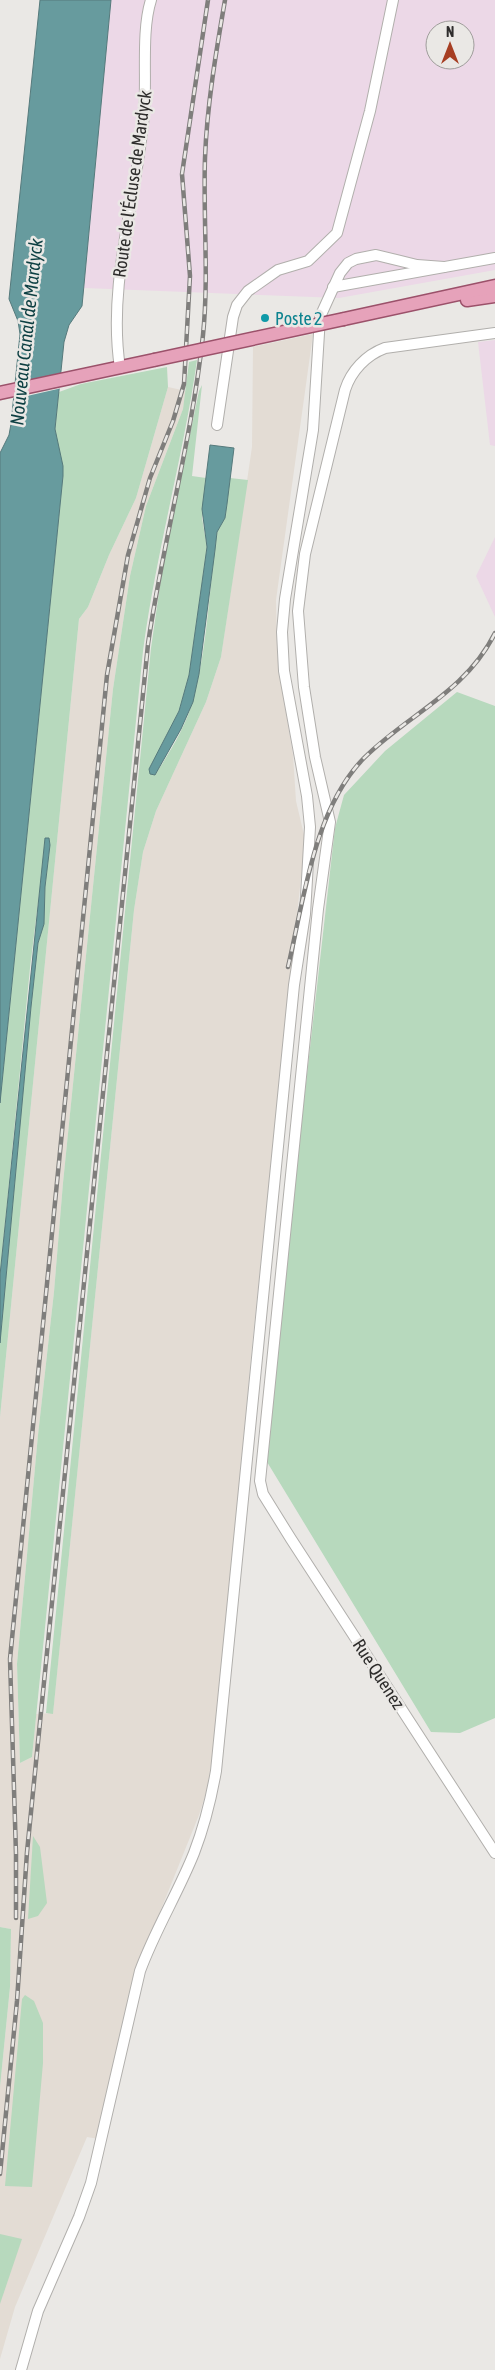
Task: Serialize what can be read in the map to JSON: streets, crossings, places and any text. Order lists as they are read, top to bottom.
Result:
{
  "streets": {
    "street": ["Route de l'Écluse de Mardyck", "Rue Quenez"]
  },
  "water": ["Nouveau Canal de Mardyck"],
  "places": ["Poste 2"],
  "north": "top"
}
